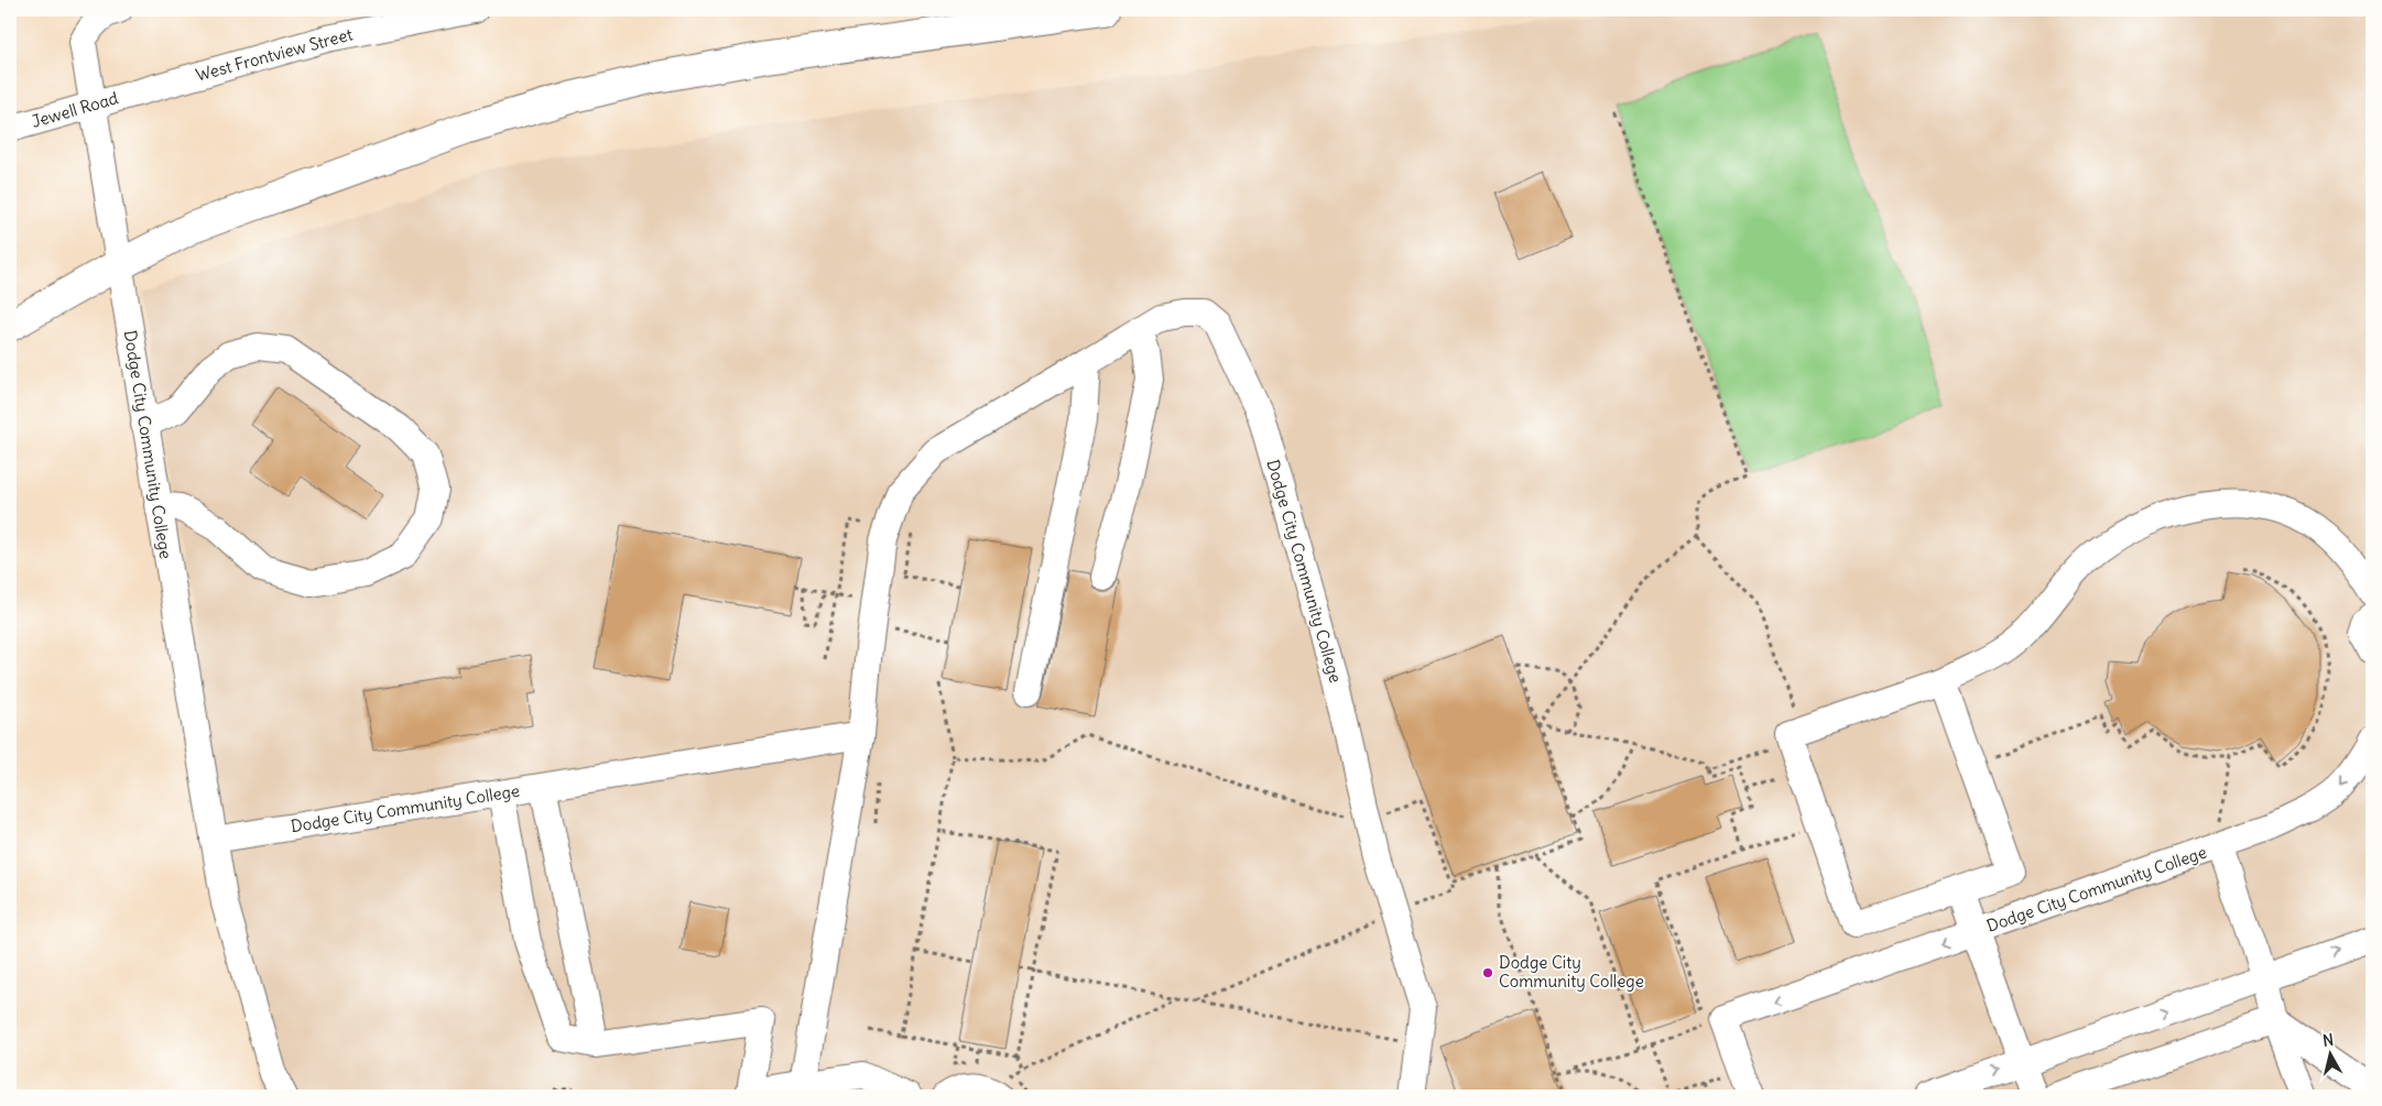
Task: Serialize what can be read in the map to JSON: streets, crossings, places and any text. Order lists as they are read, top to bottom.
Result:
{
  "streets": {
    "street": ["West Frontview Street", "Jewell Road", "Dodge City Community College"]
  },
  "crossings": [
    ["West Frontview Street", "Jewell Road"],
    ["Jewell Road", "Dodge City Community College"]
  ],
  "places": ["Dodge City Community College"],
  "north": "top"
}
